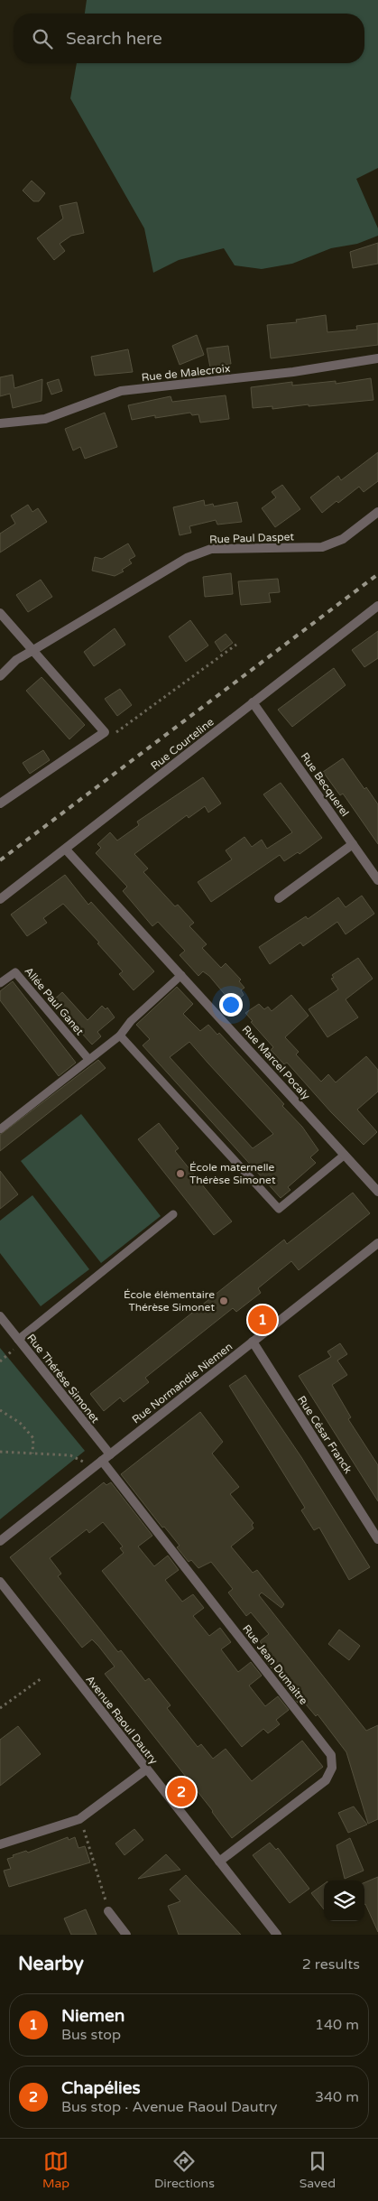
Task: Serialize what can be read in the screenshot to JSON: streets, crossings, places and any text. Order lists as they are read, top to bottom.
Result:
{
  "streets": {
    "street": [
      "Rue de Malecroix",
      "Rue Paul Daspet",
      "Rue Courteline",
      "Rue Becquerel",
      "Rue Marcel Pocaly",
      "Rue Thérèse Simonet",
      "Rue Normandie Niemen",
      "Rue César Franck",
      "Rue Jean Dumaitre",
      "Avenue Raoul Dautry"
    ],
    "lane": ["Allée Paul Ganet"]
  },
  "crossings": [
    ["Rue Courteline", "Rue Becquerel"],
    ["Rue Courteline", "Rue Marcel Pocaly"],
    ["Rue Thérèse Simonet", "Rue Normandie Niemen"],
    ["Rue Normandie Niemen", "Rue César Franck"],
    ["Rue Normandie Niemen", "Rue Jean Dumaitre"],
    ["Rue Jean Dumaitre", "Avenue Raoul Dautry"]
  ],
  "places": ["École maternelle Thérèse Simonet", "École élémentaire Thérèse Simonet"],
  "page": {
    "search": "Search here",
    "pins": ["1", "2"],
    "heading": ["Nearby", "2 results"],
    "list": [
      {
        "mark": "1",
        "name": "Niemen",
        "note": "Bus stop",
        "value": "140 m"
      },
      {
        "mark": "2",
        "name": "Chapélies",
        "note": "Bus stop · Avenue Raoul Dautry",
        "value": "340 m"
      }
    ],
    "nav": ["Map", "Directions", "Saved"]
  }
}
